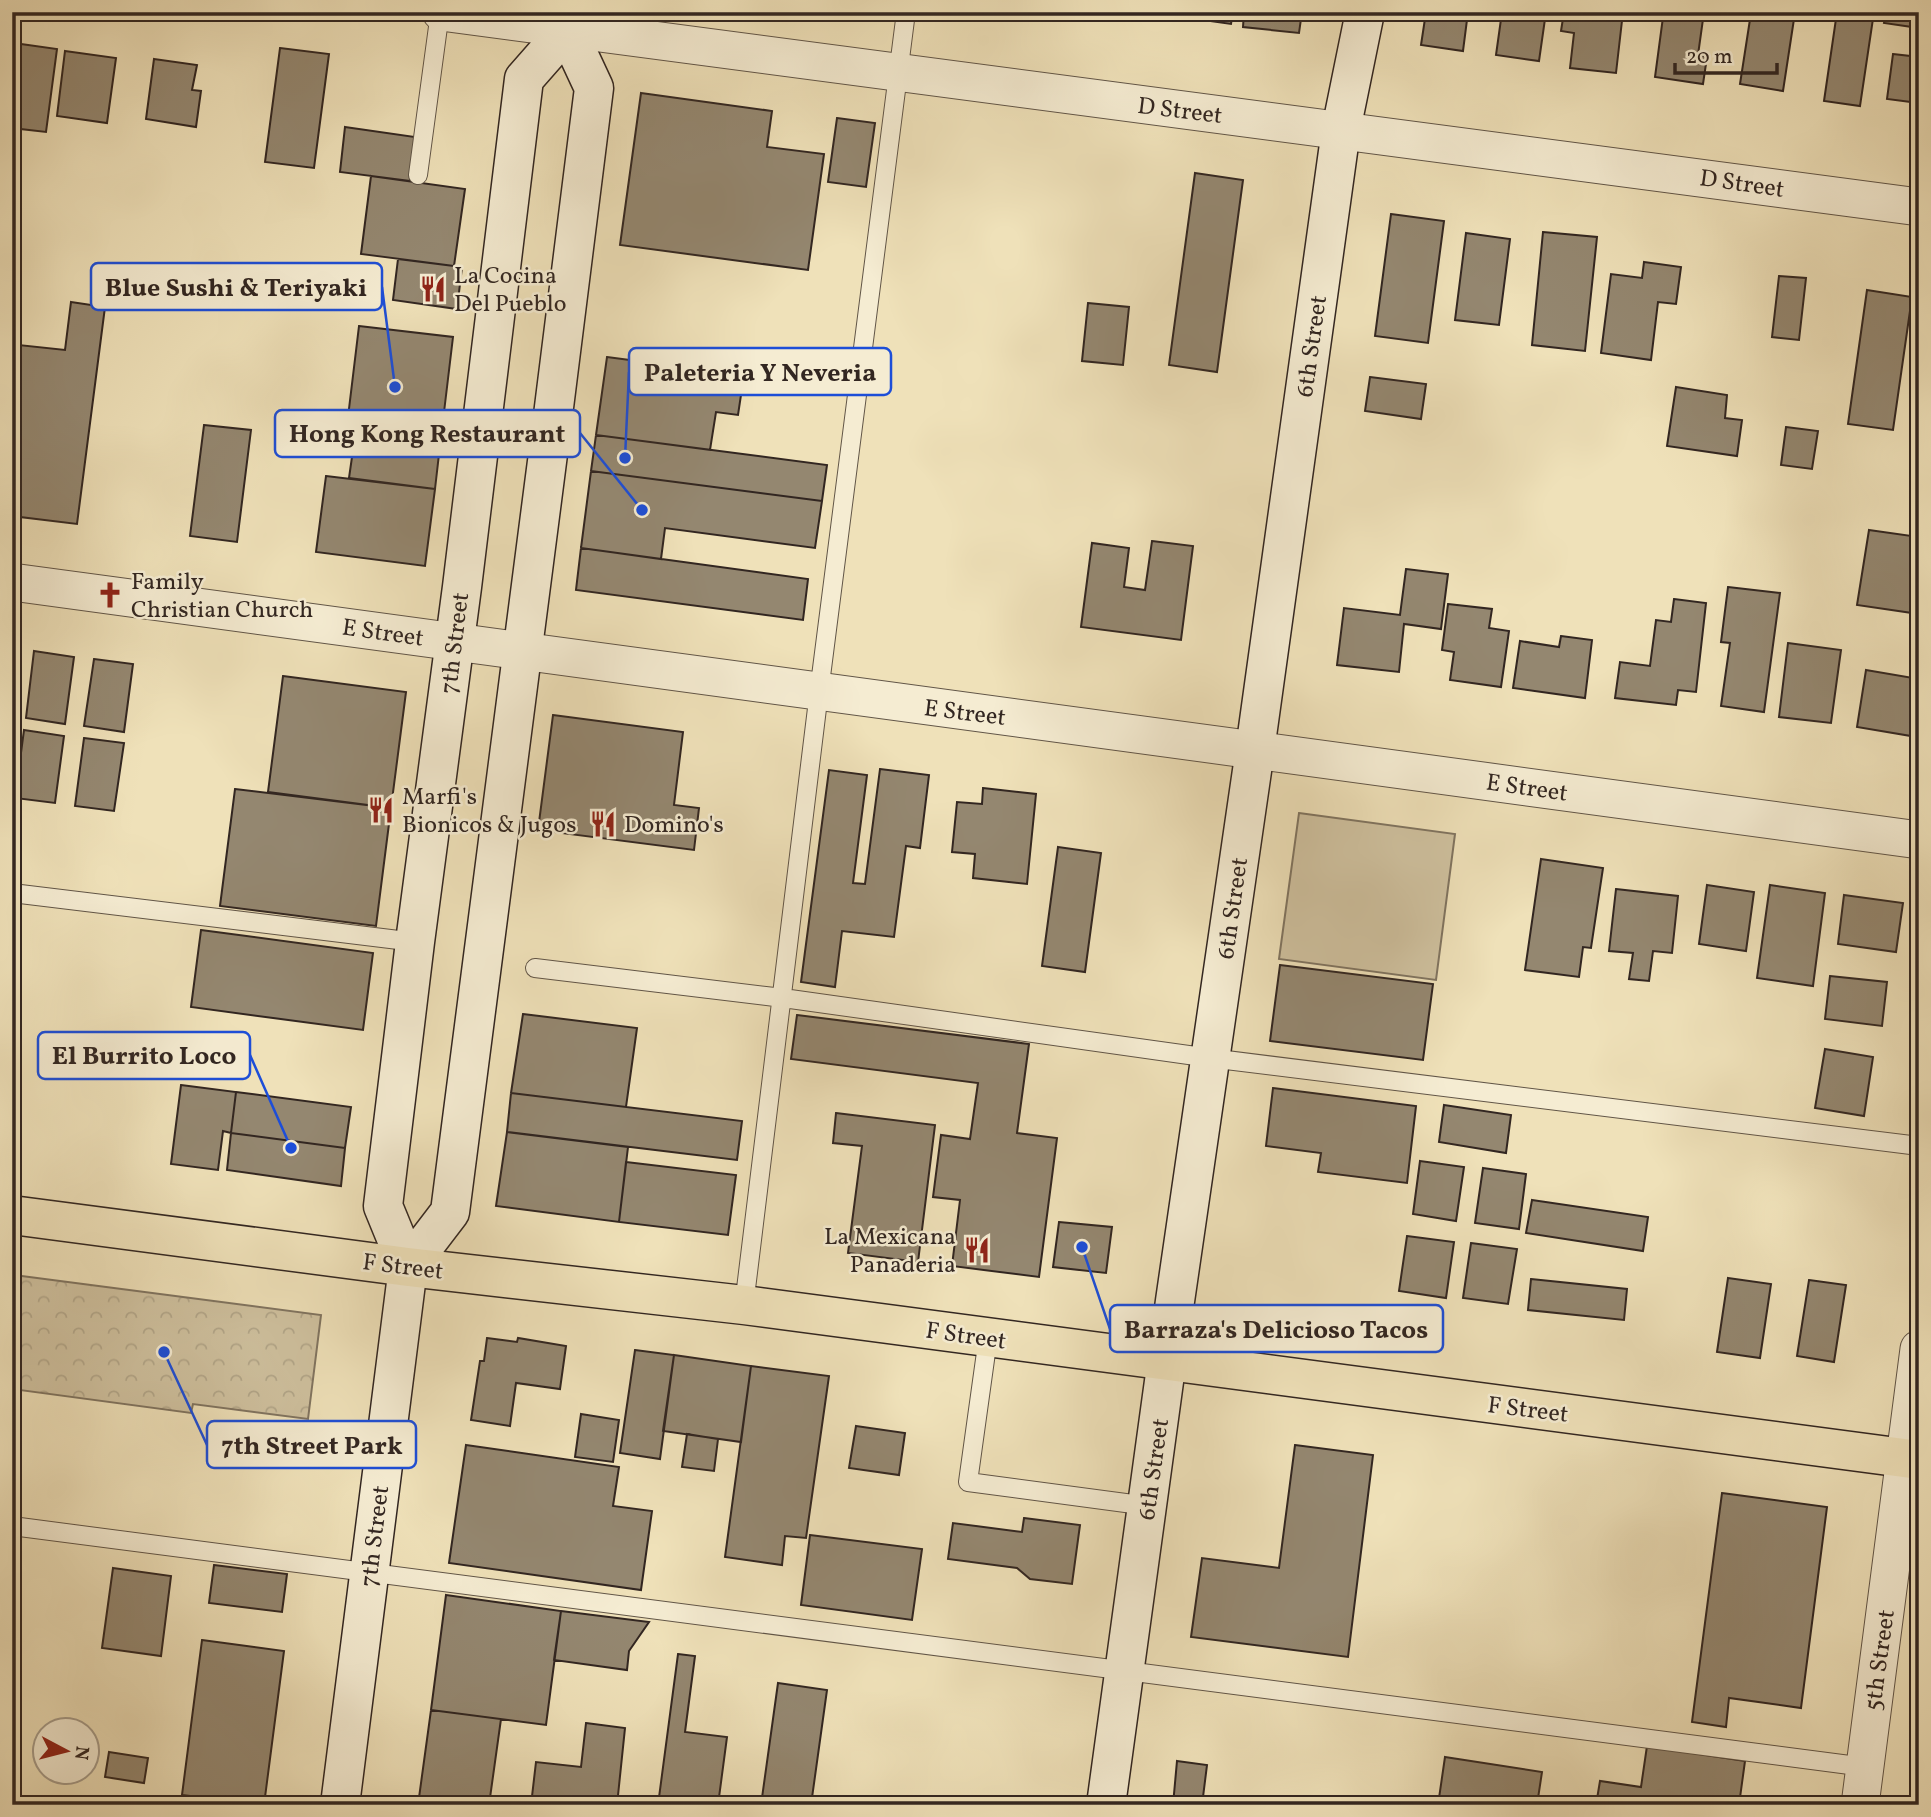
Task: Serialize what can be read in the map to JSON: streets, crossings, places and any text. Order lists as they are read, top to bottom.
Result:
{
  "streets": {
    "main road": ["F Street"],
    "street": [
      "D Street",
      "6th Street",
      "E Street",
      "7th Street",
      "5th Street"
    ]
  },
  "crossings": [
    ["D Street", "6th Street"],
    ["D Street", "7th Street"],
    ["6th Street", "E Street"],
    ["6th Street", "F Street"],
    ["E Street", "7th Street"],
    ["7th Street", "F Street"],
    ["F Street", "5th Street"]
  ],
  "places": {
    "restaurant": [
      "La Cocina Del Pueblo",
      "Marfi's Bionicos & Jugos",
      "Domino's",
      "La Mexicana Panaderia"
    ],
    "other": [
      "Blue Sushi & Teriyaki",
      "Paleteria Y Neveria",
      "Hong Kong Restaurant",
      "El Burrito Loco",
      "Barraza's Delicioso Tacos",
      "7th Street Park"
    ],
    "church": ["Family Christian Church"]
  },
  "scale_bar": "20 m",
  "north": "right"
}
